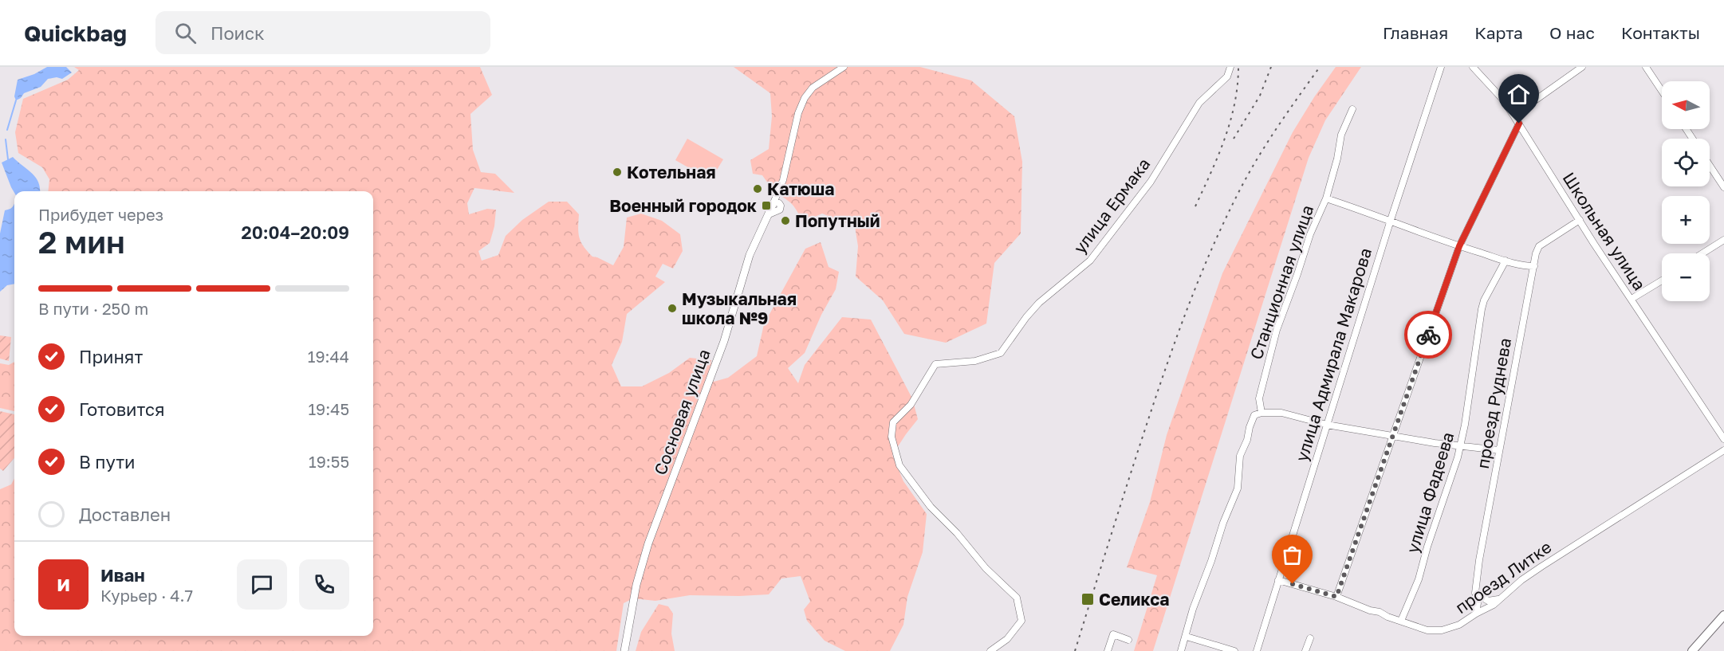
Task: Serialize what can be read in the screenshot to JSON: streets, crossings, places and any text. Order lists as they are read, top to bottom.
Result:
{
  "streets": {
    "street": [
      "улица Ермака",
      "Школьная улица",
      "Станционная улица",
      "улица Адмирала Макарова",
      "проезд Руднева",
      "Сосновая улица",
      "улица Фадеева",
      "проезд Литке"
    ]
  },
  "crossings": [
    ["Школьная улица", "проезд Руднева"],
    ["улица Адмирала Макарова", "проезд Литке"],
    ["проезд Руднева", "проезд Литке"],
    ["улица Фадеева", "проезд Литке"]
  ],
  "places": {
    "other": [
      "Котельная",
      "Катюша",
      "Попутный",
      "Музыкальная школа №9"
    ],
    "transit": ["Военный городок", "Селикса"]
  },
  "north": "left",
  "page": {
    "header": "Quickbag",
    "search": "Поиск",
    "nav": [
      "Главная",
      "Карта",
      "О нас",
      "Контакты"
    ],
    "map_buttons": ["+", "−"],
    "heading": ["2 мин", "Прибудет через", "20:04–20:09"],
    "panel": ["Иван", "Курьер · 4.7"],
    "bar": "В пути · 250 m",
    "list": [
      ["Принят", "19:44"],
      ["Готовится", "19:45"],
      ["В пути", "19:55"],
      "Доставлен"
    ],
    "round": "И"
  }
}
